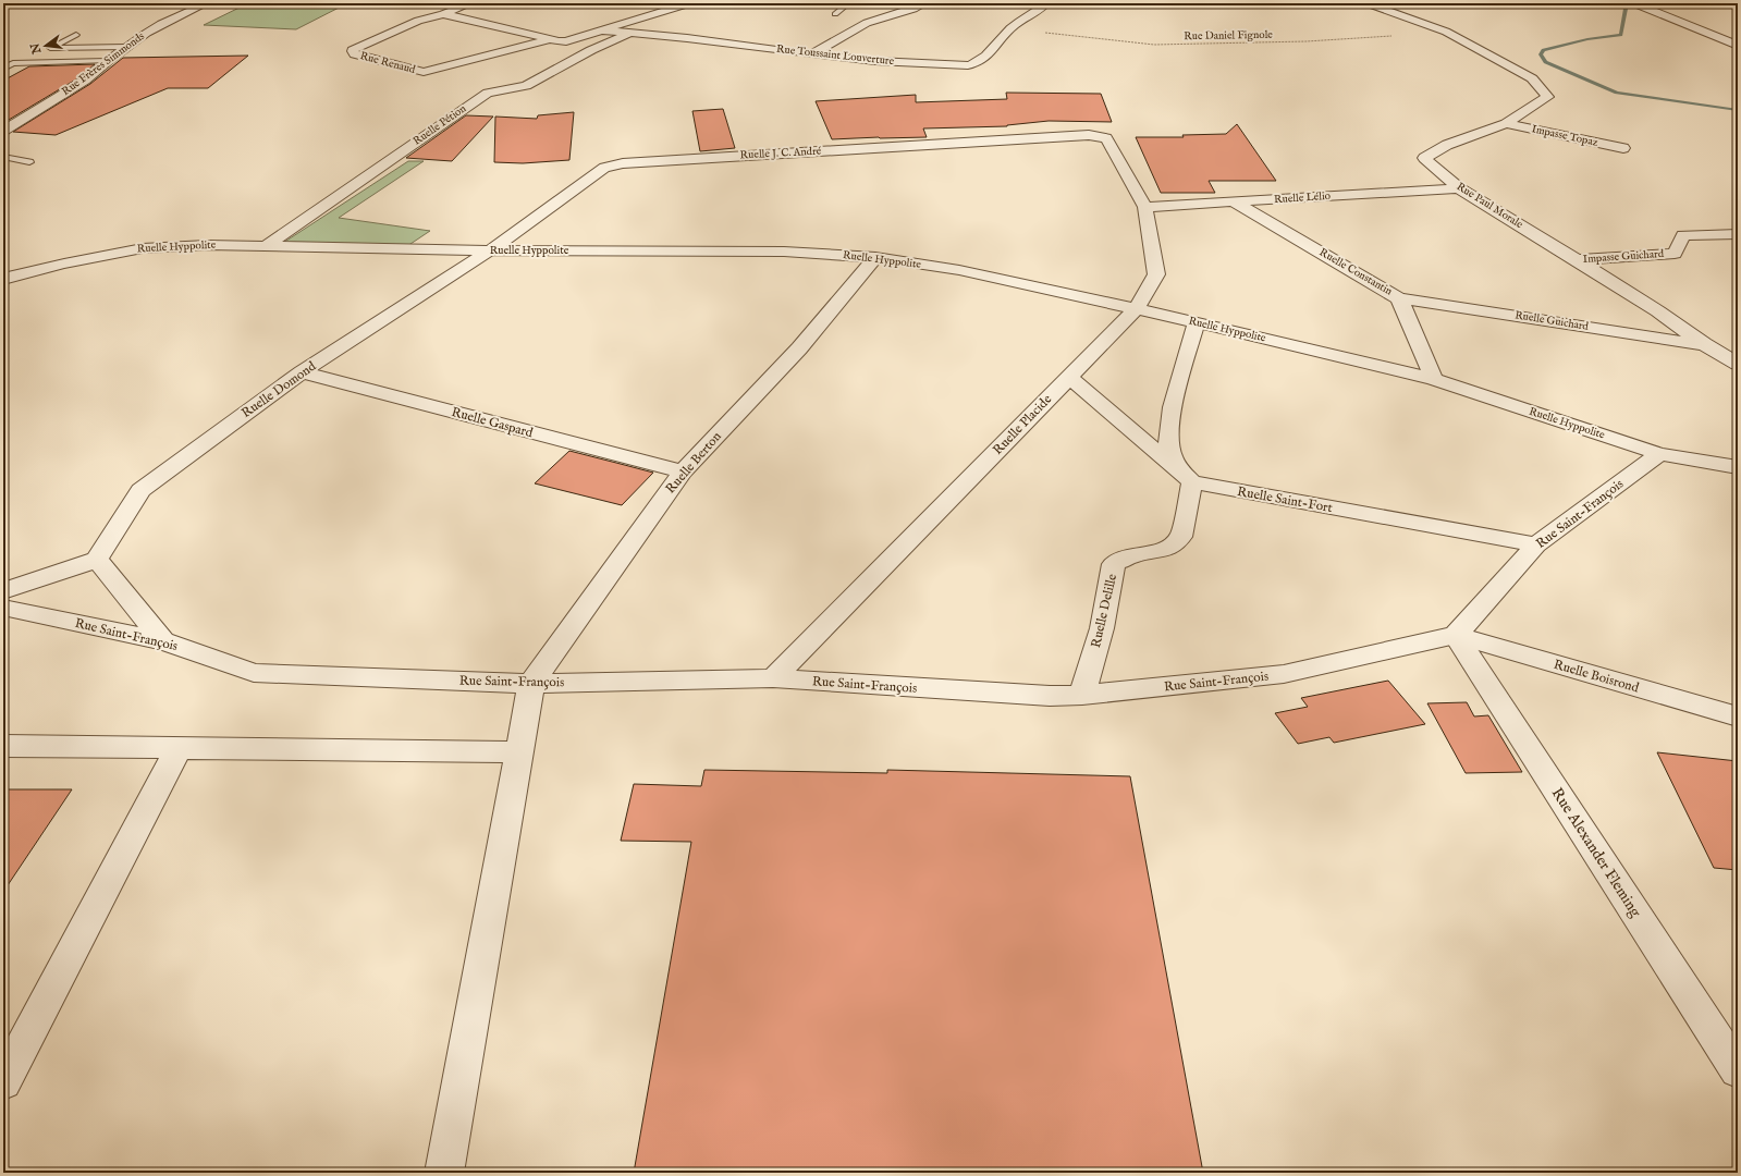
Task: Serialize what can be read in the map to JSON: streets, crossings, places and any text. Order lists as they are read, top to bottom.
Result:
{
  "streets": {
    "street": [
      "Rue Toussaint Louverture",
      "Rue Renaud",
      "Rue Frères Simmonds",
      "Ruelle Pétion",
      "Impasse Topaz",
      "Ruelle J. C. André",
      "Ruelle Lélio",
      "Rue Paul Morale",
      "Ruelle Hyppolite",
      "Impasse Guichard",
      "Ruelle Constantin",
      "Ruelle Guichard",
      "Ruelle Domond",
      "Ruelle Gaspard",
      "Ruelle Placide",
      "Ruelle Berton",
      "Ruelle Saint-Fort",
      "Rue Saint-François",
      "Ruelle Delille",
      "Ruelle Boisrond",
      "Rue Alexander Fleming"
    ],
    "path": ["Rue Daniel Fignole"]
  },
  "crossings": [
    ["Rue Daniel Fignole", "Rue Toussaint Louverture"],
    ["Rue Toussaint Louverture", "Ruelle Pétion"],
    ["Ruelle Pétion", "Ruelle Hyppolite"],
    ["Impasse Topaz", "Rue Paul Morale"],
    ["Ruelle J. C. André", "Ruelle Hyppolite"],
    ["Ruelle J. C. André", "Ruelle Domond"],
    ["Ruelle J. C. André", "Ruelle Placide"],
    ["Ruelle Lélio", "Rue Paul Morale"],
    ["Ruelle Lélio", "Ruelle Constantin"],
    ["Ruelle Lélio", "Ruelle Placide"],
    ["Rue Paul Morale", "Impasse Guichard"],
    ["Rue Paul Morale", "Ruelle Guichard"],
    ["Ruelle Hyppolite", "Ruelle Constantin"],
    ["Ruelle Hyppolite", "Ruelle Domond"],
    ["Ruelle Hyppolite", "Ruelle Placide"],
    ["Ruelle Hyppolite", "Ruelle Berton"],
    ["Ruelle Hyppolite", "Rue Saint-François"],
    ["Ruelle Constantin", "Ruelle Guichard"],
    ["Ruelle Domond", "Ruelle Gaspard"],
    ["Ruelle Gaspard", "Ruelle Berton"],
    ["Ruelle Placide", "Rue Saint-François"],
    ["Ruelle Berton", "Rue Saint-François"],
    ["Ruelle Saint-Fort", "Rue Saint-François"],
    ["Ruelle Saint-Fort", "Ruelle Delille"],
    ["Rue Saint-François", "Ruelle Delille"],
    ["Rue Saint-François", "Ruelle Boisrond"],
    ["Rue Saint-François", "Rue Alexander Fleming"],
    ["Ruelle Boisrond", "Rue Alexander Fleming"]
  ],
  "north": "left"
}
